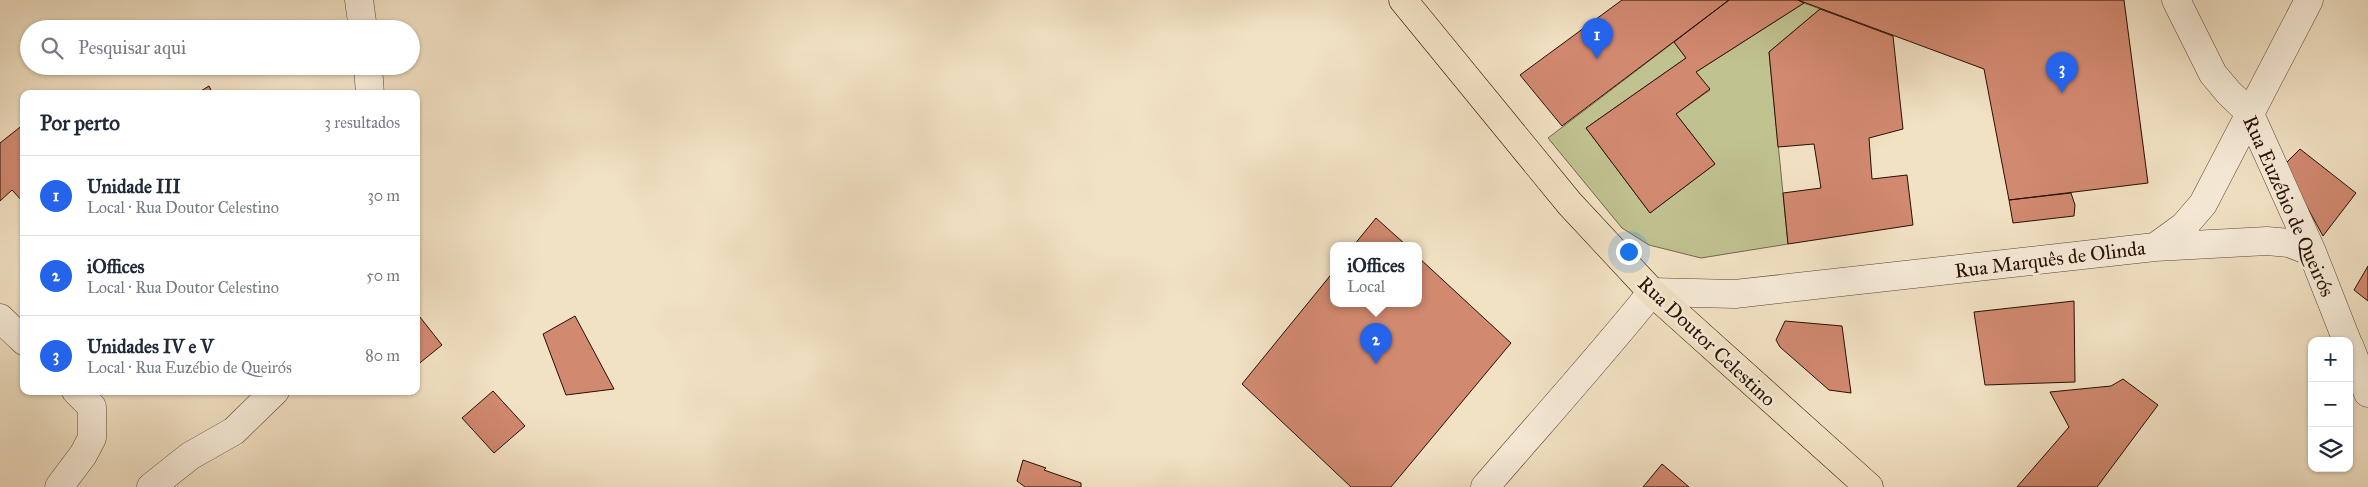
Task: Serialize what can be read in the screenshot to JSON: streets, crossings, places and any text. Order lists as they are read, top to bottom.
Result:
{
  "streets": {
    "main road": ["Rua Doutor Celestino"],
    "street": ["Rua Euzébio de Queirós", "Rua Marquês de Olinda"]
  },
  "crossings": [
    ["Rua Euzébio de Queirós", "Rua Marquês de Olinda"],
    ["Rua Marquês de Olinda", "Rua Doutor Celestino"]
  ],
  "page": {
    "pins": ["1", "3", "2"],
    "search": "Pesquisar aqui",
    "heading": ["Por perto", "3 resultados"],
    "list": [
      {
        "mark": "1",
        "name": "Unidade III",
        "note": "Local · Rua Doutor Celestino",
        "value": "30 m"
      },
      {
        "mark": "2",
        "name": "iOffices",
        "note": "Local · Rua Doutor Celestino",
        "value": "50 m"
      },
      {
        "mark": "3",
        "name": "Unidades IV e V",
        "note": "Local · Rua Euzébio de Queirós",
        "value": "80 m"
      }
    ],
    "popup": ["iOffices", "Local"],
    "map_buttons": ["+", "−"]
  }
}
